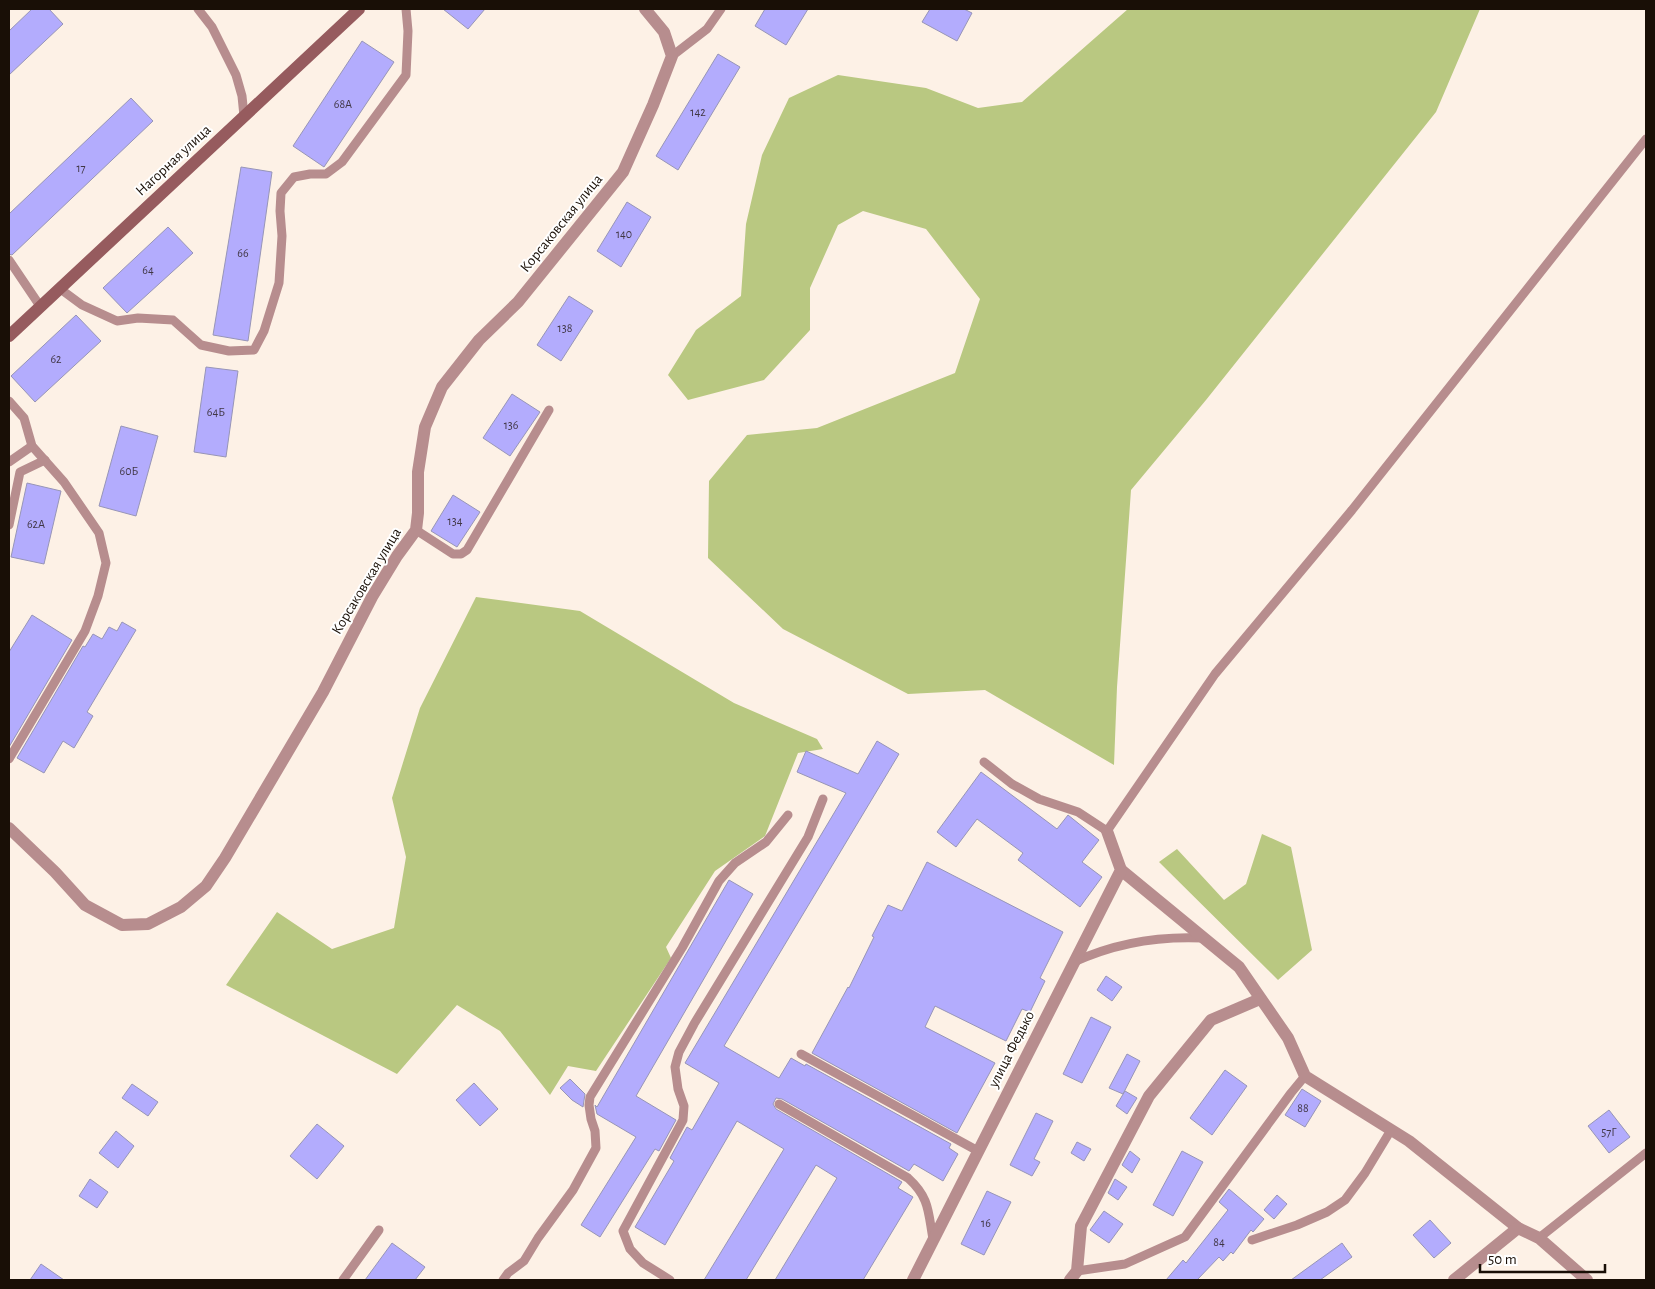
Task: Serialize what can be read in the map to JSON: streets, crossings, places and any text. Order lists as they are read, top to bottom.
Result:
{
  "streets": {
    "street": ["Нагорная улица", "Корсаковская улица", "улица Федько"]
  },
  "house_numbers": [
    "68А",
    "142",
    "17",
    "140",
    "66",
    "64",
    "138",
    "62",
    "64Б",
    "136",
    "60Б",
    "134",
    "62А",
    "88",
    "57Г",
    "16",
    "84"
  ],
  "scale_bar": "50 m"
}
